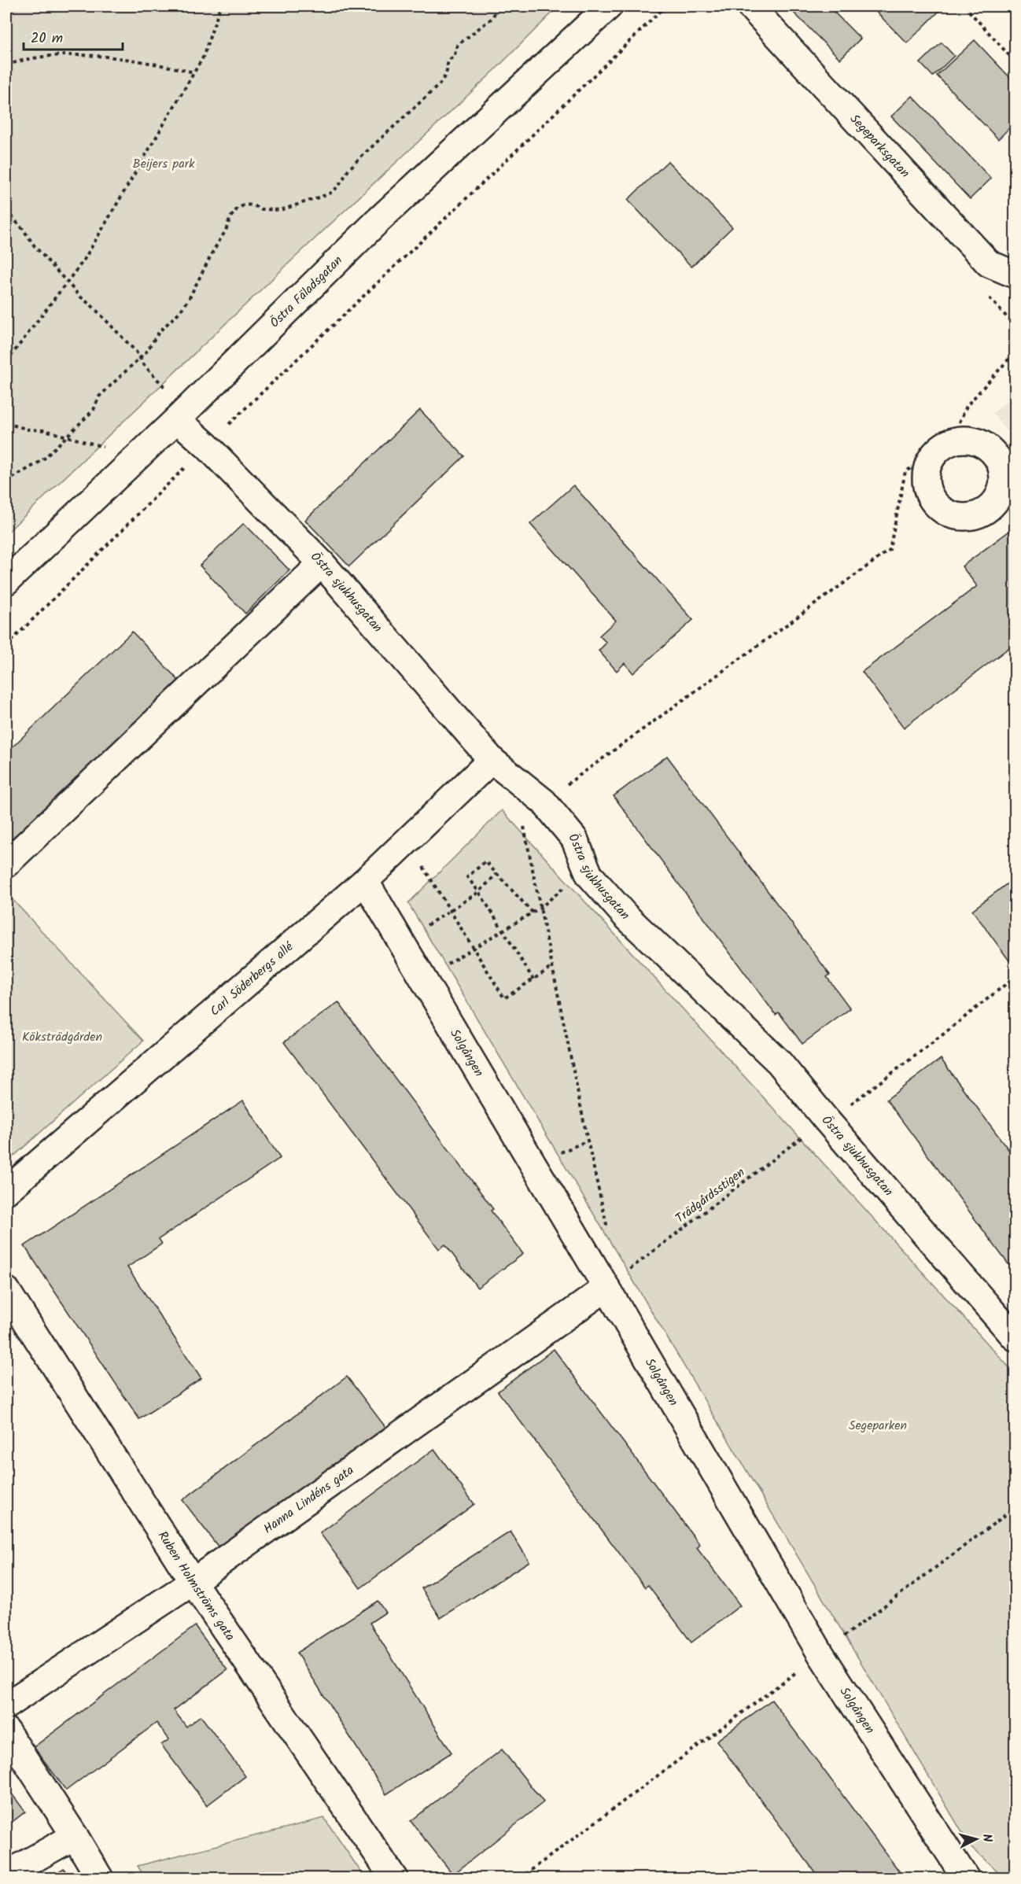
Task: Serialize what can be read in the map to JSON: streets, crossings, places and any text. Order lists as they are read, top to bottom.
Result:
{
  "streets": {
    "street": [
      "Segeparksgatan",
      "Östra Fäladsgatan",
      "Östra sjukhusgatan",
      "Carl Söderbergs allé",
      "Solgången",
      "Hanna Lindéns gata",
      "Ruben Holmströms gata"
    ],
    "path": ["Trädgårdsstigen"]
  },
  "crossings": [
    ["Östra Fäladsgatan", "Östra sjukhusgatan"],
    ["Östra sjukhusgatan", "Carl Söderbergs allé"],
    ["Östra sjukhusgatan", "Trädgårdsstigen"],
    ["Carl Söderbergs allé", "Solgången"],
    ["Solgången", "Trädgårdsstigen"],
    ["Solgången", "Hanna Lindéns gata"],
    ["Trädgårdsstigen", "Hanna Lindéns gata"],
    ["Hanna Lindéns gata", "Ruben Holmströms gata"]
  ],
  "parks": ["Beijers park", "Köksträdgården", "Segeparken"],
  "scale_bar": "20 m",
  "north": "right"
}
